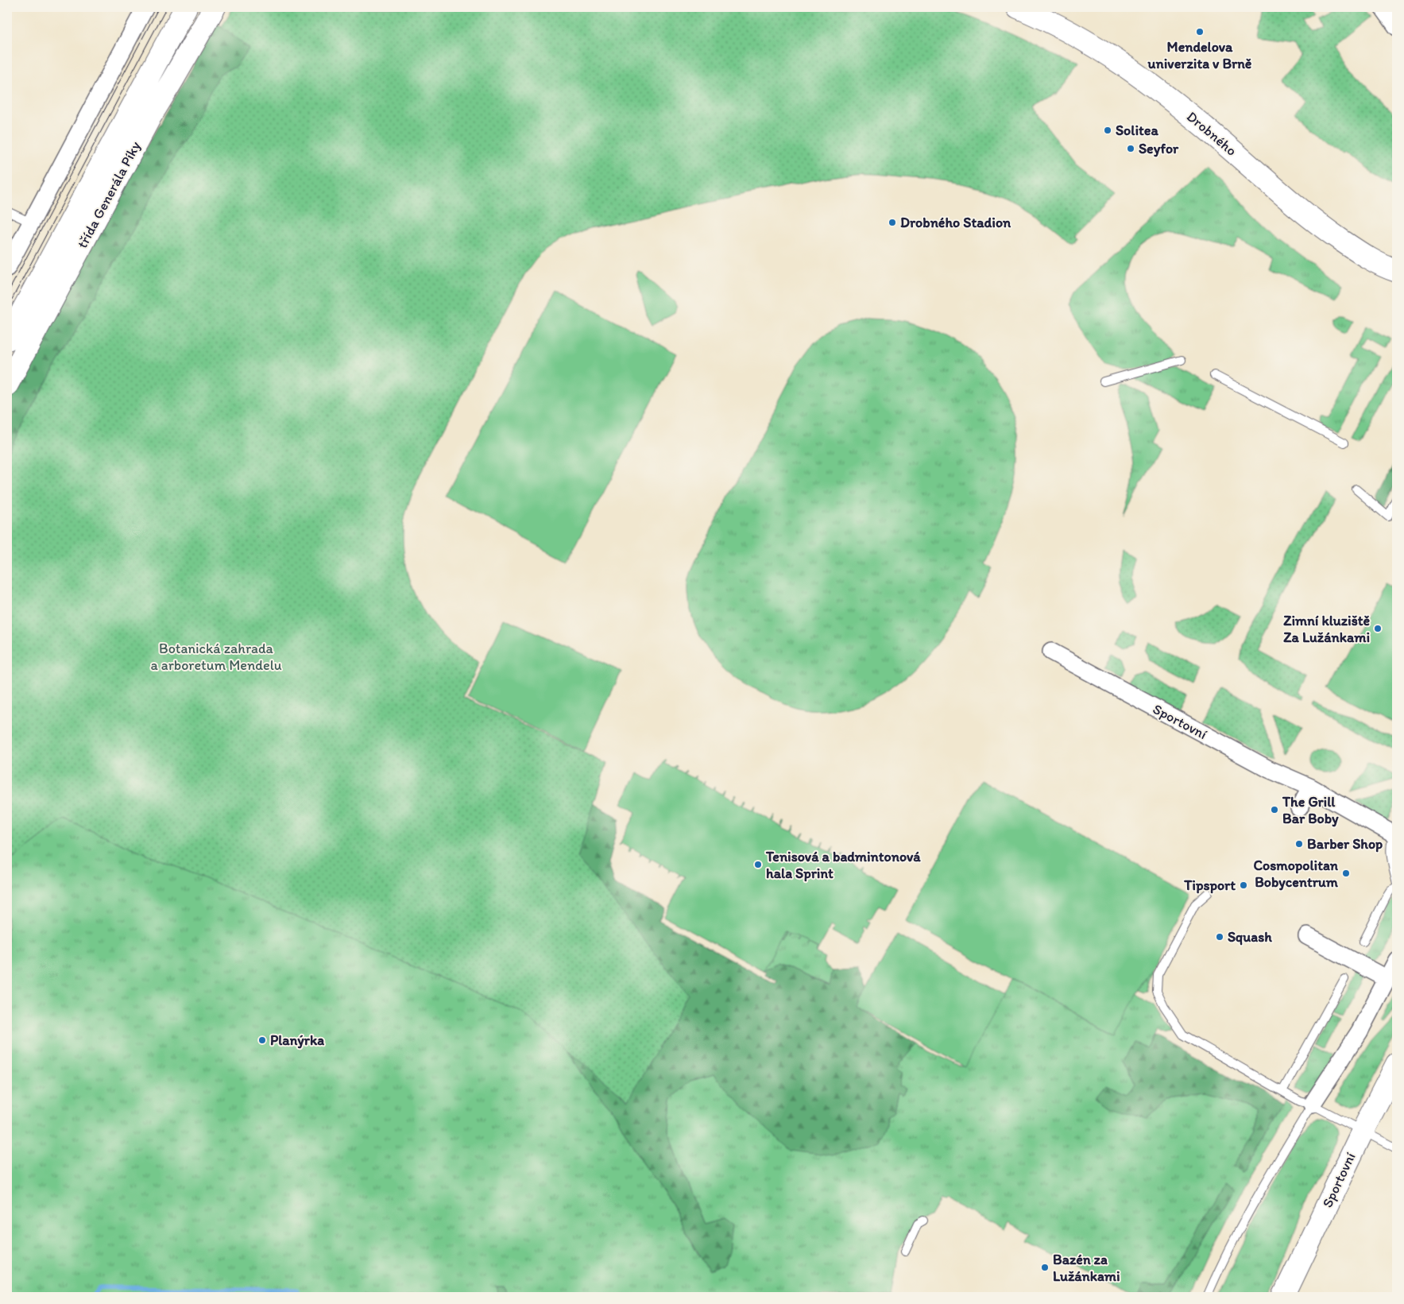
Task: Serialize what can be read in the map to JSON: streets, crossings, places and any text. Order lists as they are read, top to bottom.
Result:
{
  "streets": {
    "main road": ["Drobného", "třída Generála Píky", "Sportovní"]
  },
  "parks": ["Botanická zahrada a arboretum Mendelu"],
  "places": [
    "Mendelova univerzita v Brně",
    "Solitea",
    "Seyfor",
    "Drobného Stadion",
    "Zimní kluziště Za Lužánkami",
    "The Grill Bar Boby",
    "Barber Shop",
    "Tenisová a badmintonová hala Sprint",
    "Cosmopolitan Bobycentrum",
    "Tipsport",
    "Squash",
    "Planýrka",
    "Bazén za Lužánkami"
  ]
}
